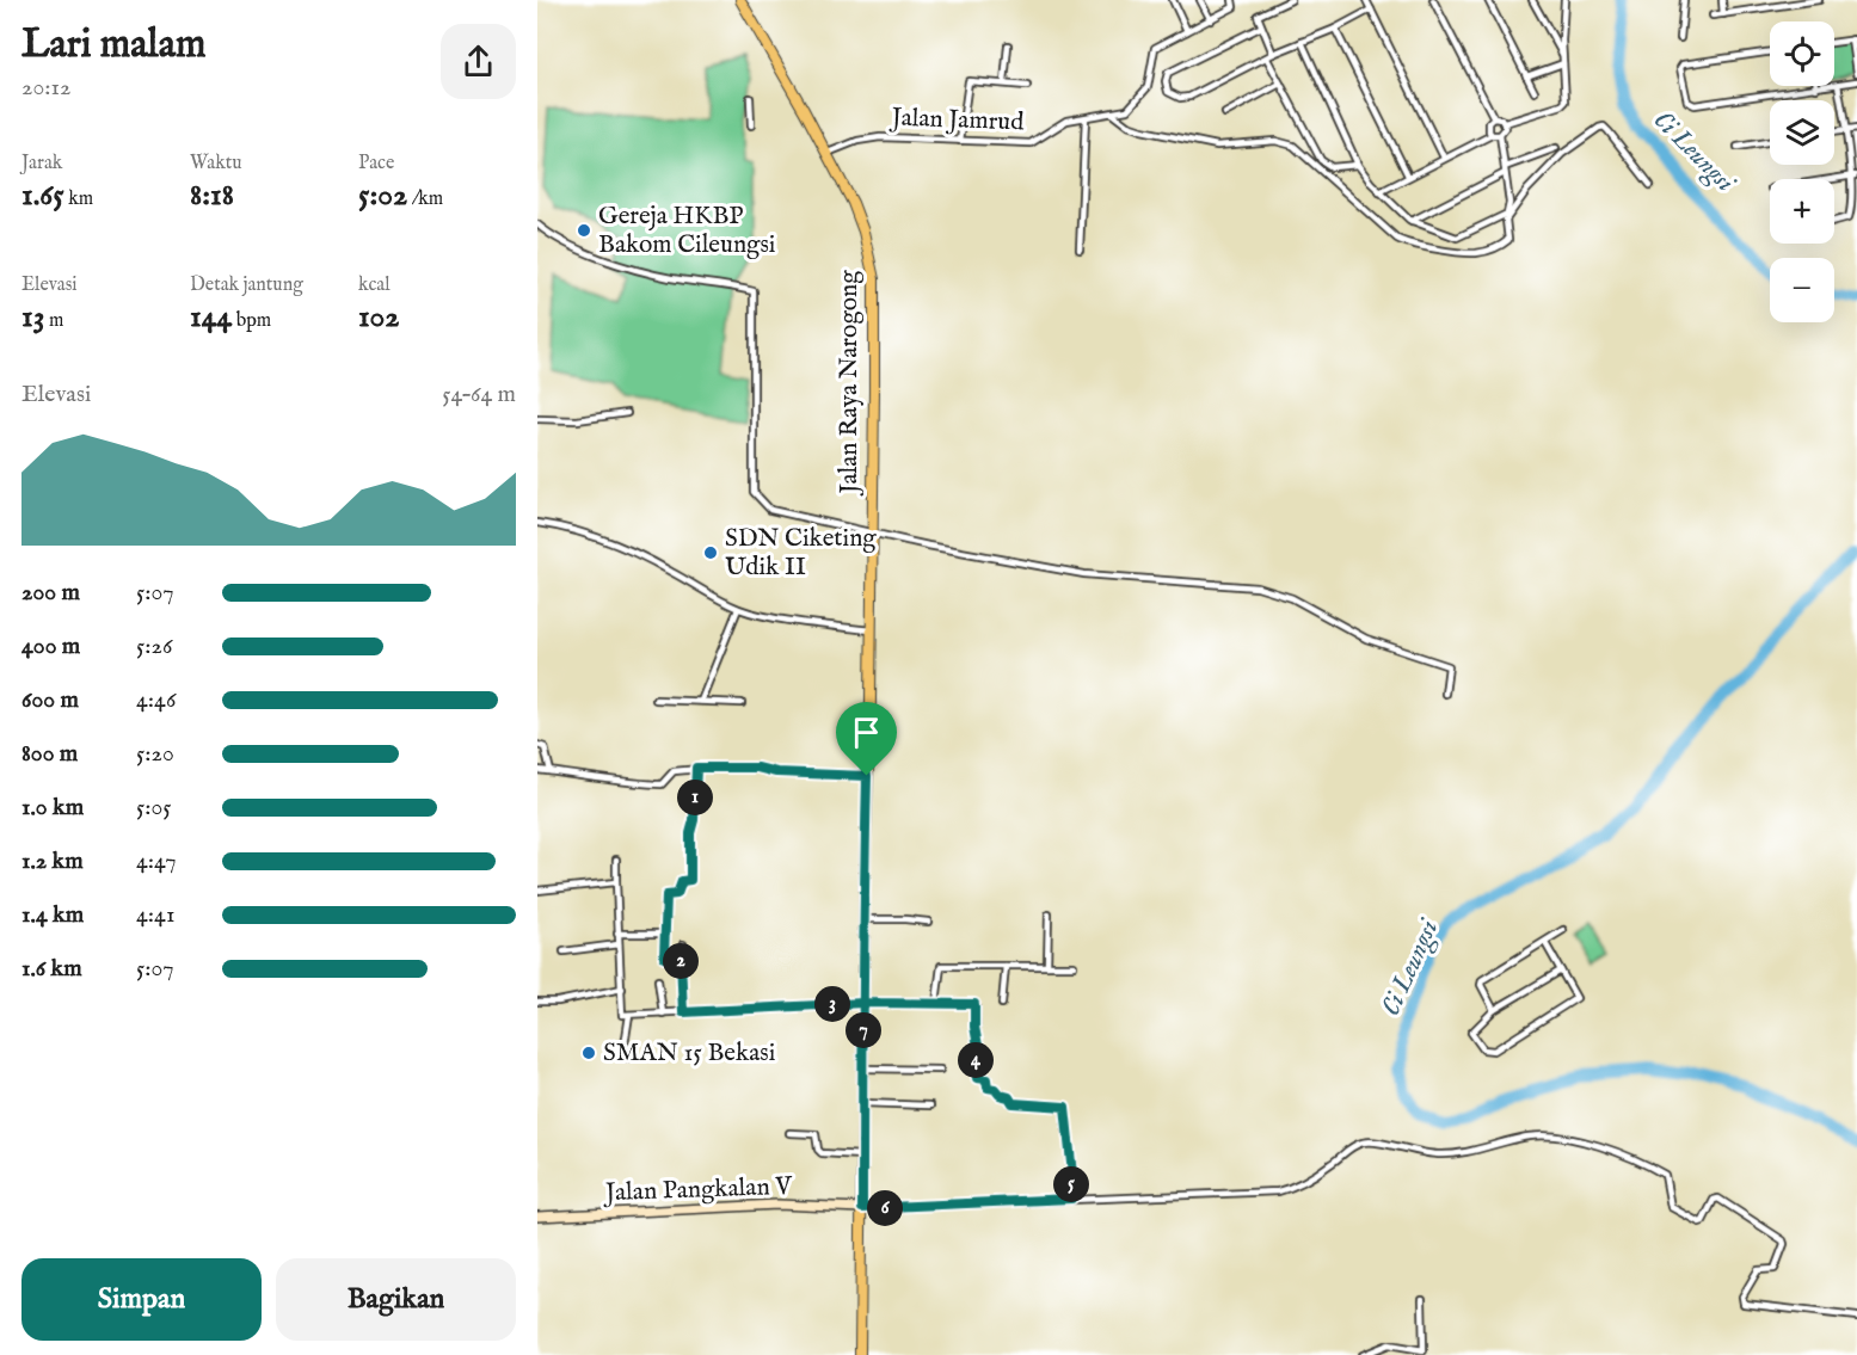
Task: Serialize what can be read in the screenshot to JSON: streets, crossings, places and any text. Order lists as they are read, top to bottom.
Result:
{
  "streets": {
    "main road": ["Jalan Raya Narogong"],
    "street": ["Jalan Jamrud", "Jalan Pangkalan V"]
  },
  "crossings": [
    ["Jalan Jamrud", "Jalan Raya Narogong"],
    ["Jalan Raya Narogong", "Jalan Pangkalan V"]
  ],
  "water": ["Ci Leungsi"],
  "places": ["Gereja HKBP Bakom Cileungsi", "SDN Ciketing Udik II", "SMAN 15 Bekasi"],
  "page": {
    "heading": ["Lari malam", "20:12"],
    "map_buttons": ["+", "−"],
    "stats": [
      ["Jarak", "1.65 km"],
      ["Waktu", "8:18"],
      ["Pace", "5:02 /km"],
      ["Elevasi", "13 m"],
      ["Detak jantung", "144 bpm"],
      ["kcal", "102"]
    ],
    "chart": ["Elevasi", "54–64 m"],
    "list": [
      {
        "name": "200 m",
        "note": "5:07"
      },
      {
        "name": "400 m",
        "note": "5:26"
      },
      {
        "name": "600 m",
        "note": "4:46"
      },
      {
        "name": "800 m",
        "note": "5:20"
      },
      {
        "name": "1.0 km",
        "note": "5:05"
      },
      {
        "name": "1.2 km",
        "note": "4:47"
      },
      {
        "name": "1.4 km",
        "note": "4:41"
      },
      {
        "name": "1.6 km",
        "note": "5:07"
      }
    ],
    "pins": [
      "1",
      "2",
      "3",
      "7",
      "4",
      "5",
      "6"
    ],
    "buttons": ["Simpan", "Bagikan"]
  }
}
